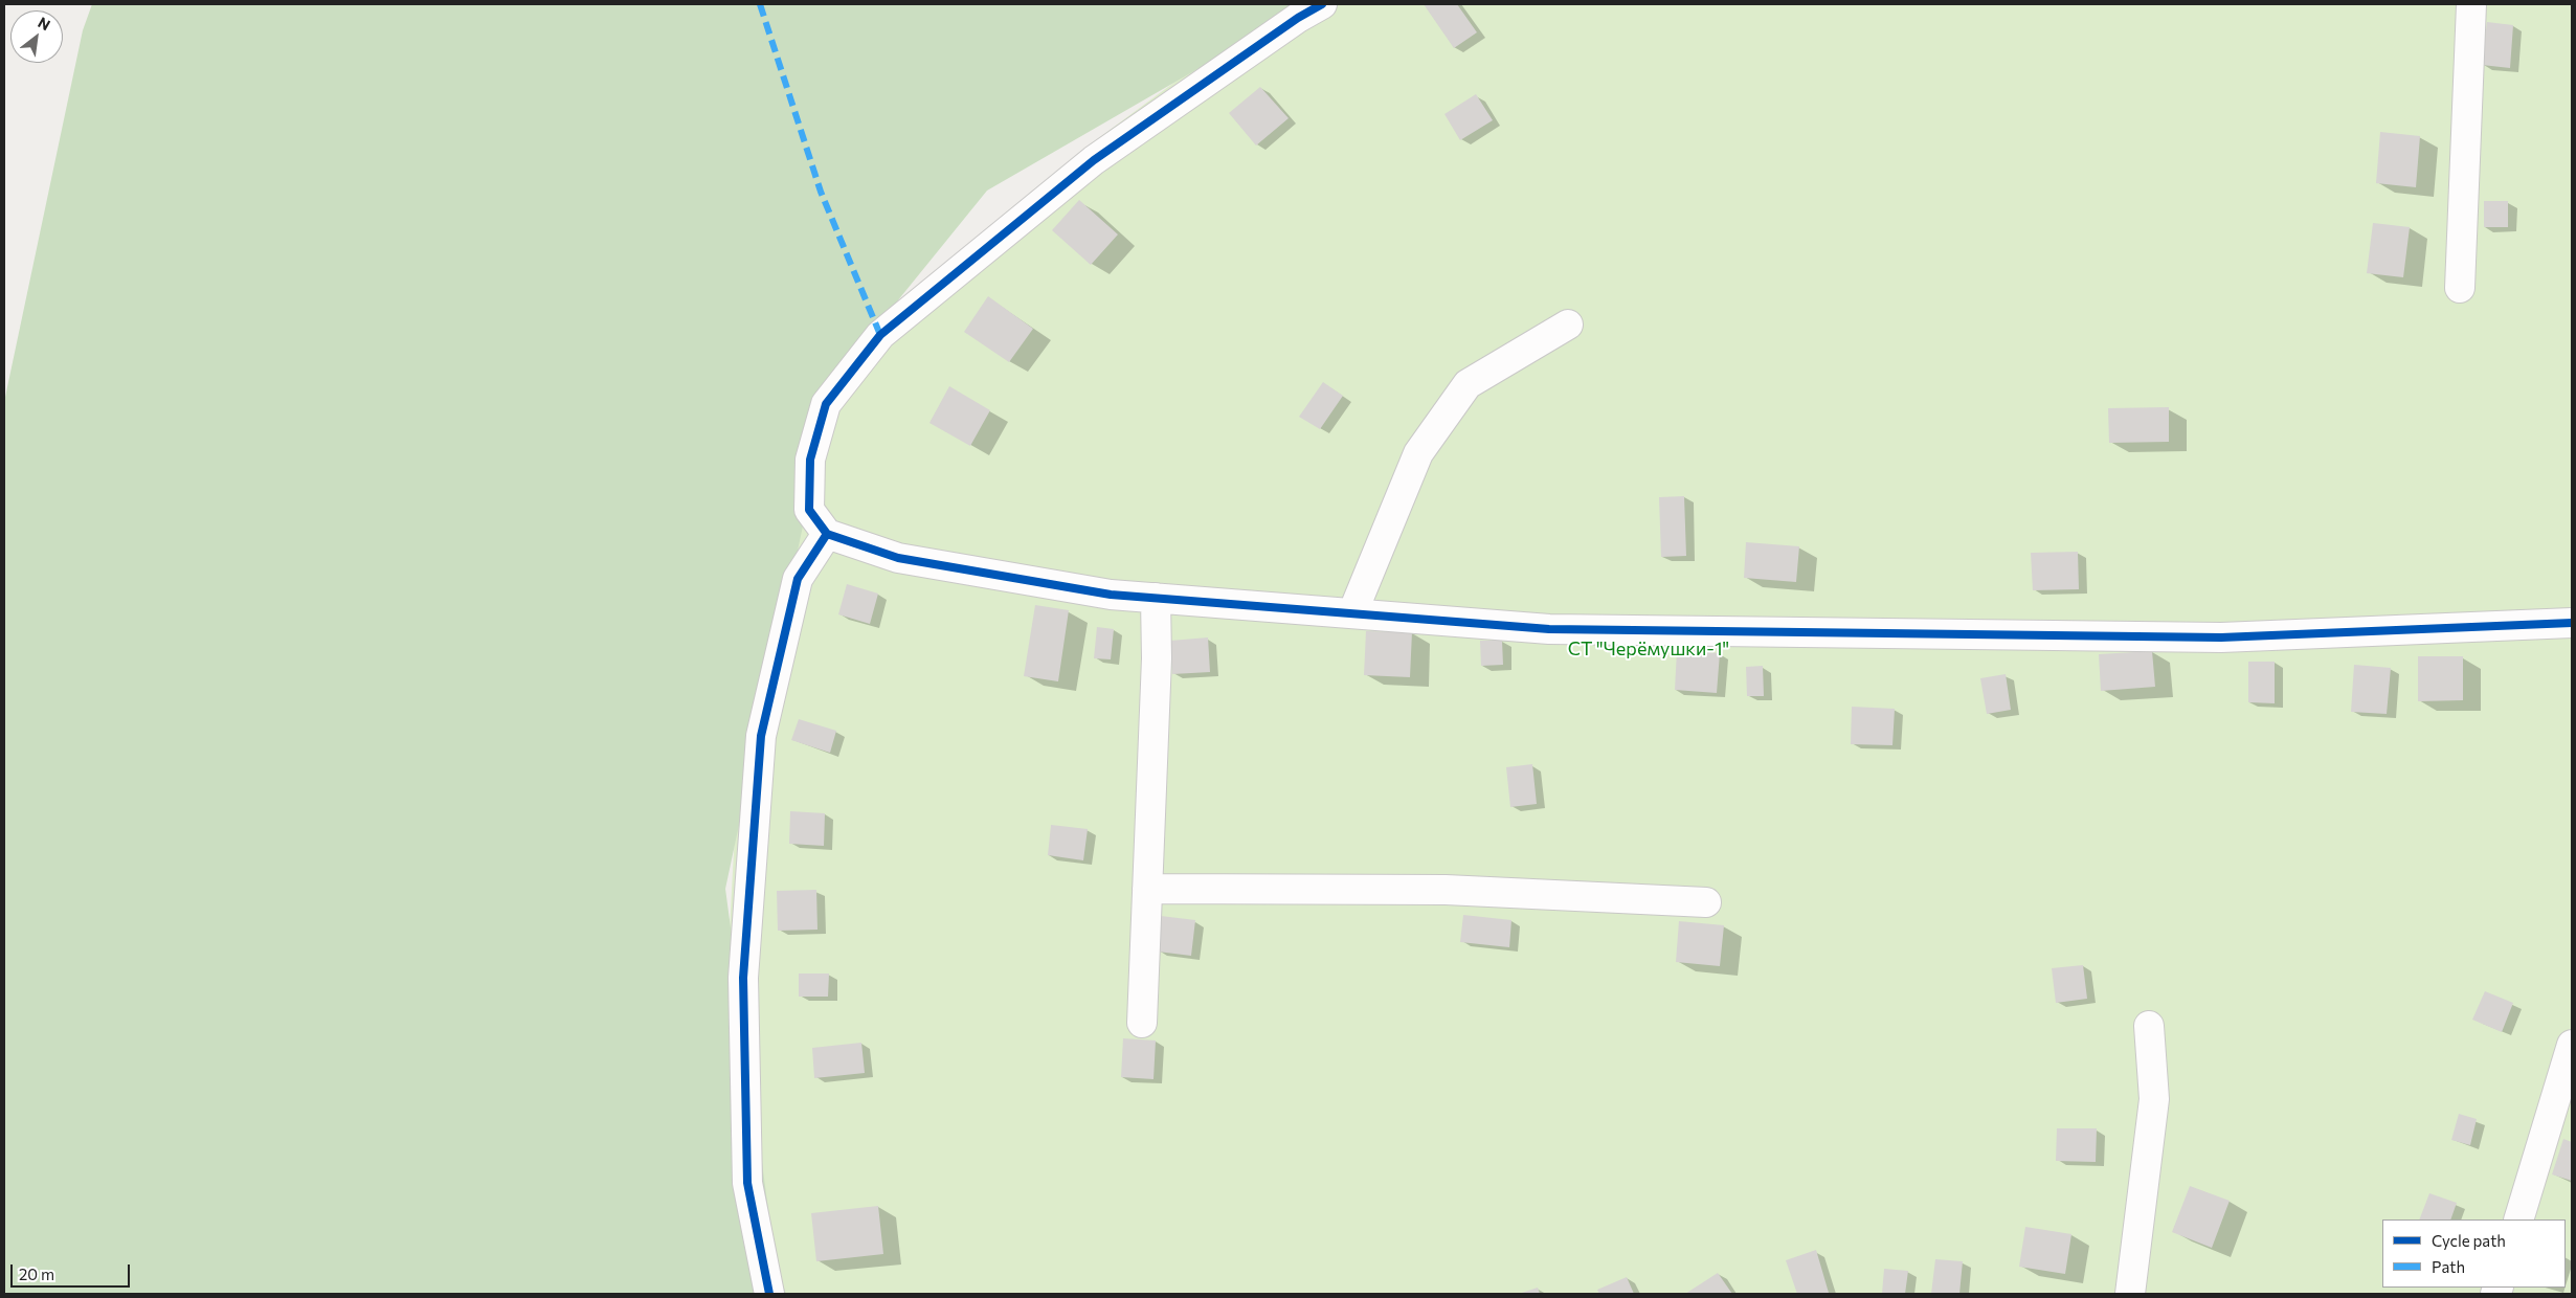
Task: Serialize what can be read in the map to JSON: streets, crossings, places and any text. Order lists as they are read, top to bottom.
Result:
{
  "parks": ["СТ \"Черёмушки-1\""],
  "legend": ["Cycle path", "Path"],
  "scale_bar": "20 m",
  "north": "top right"
}
